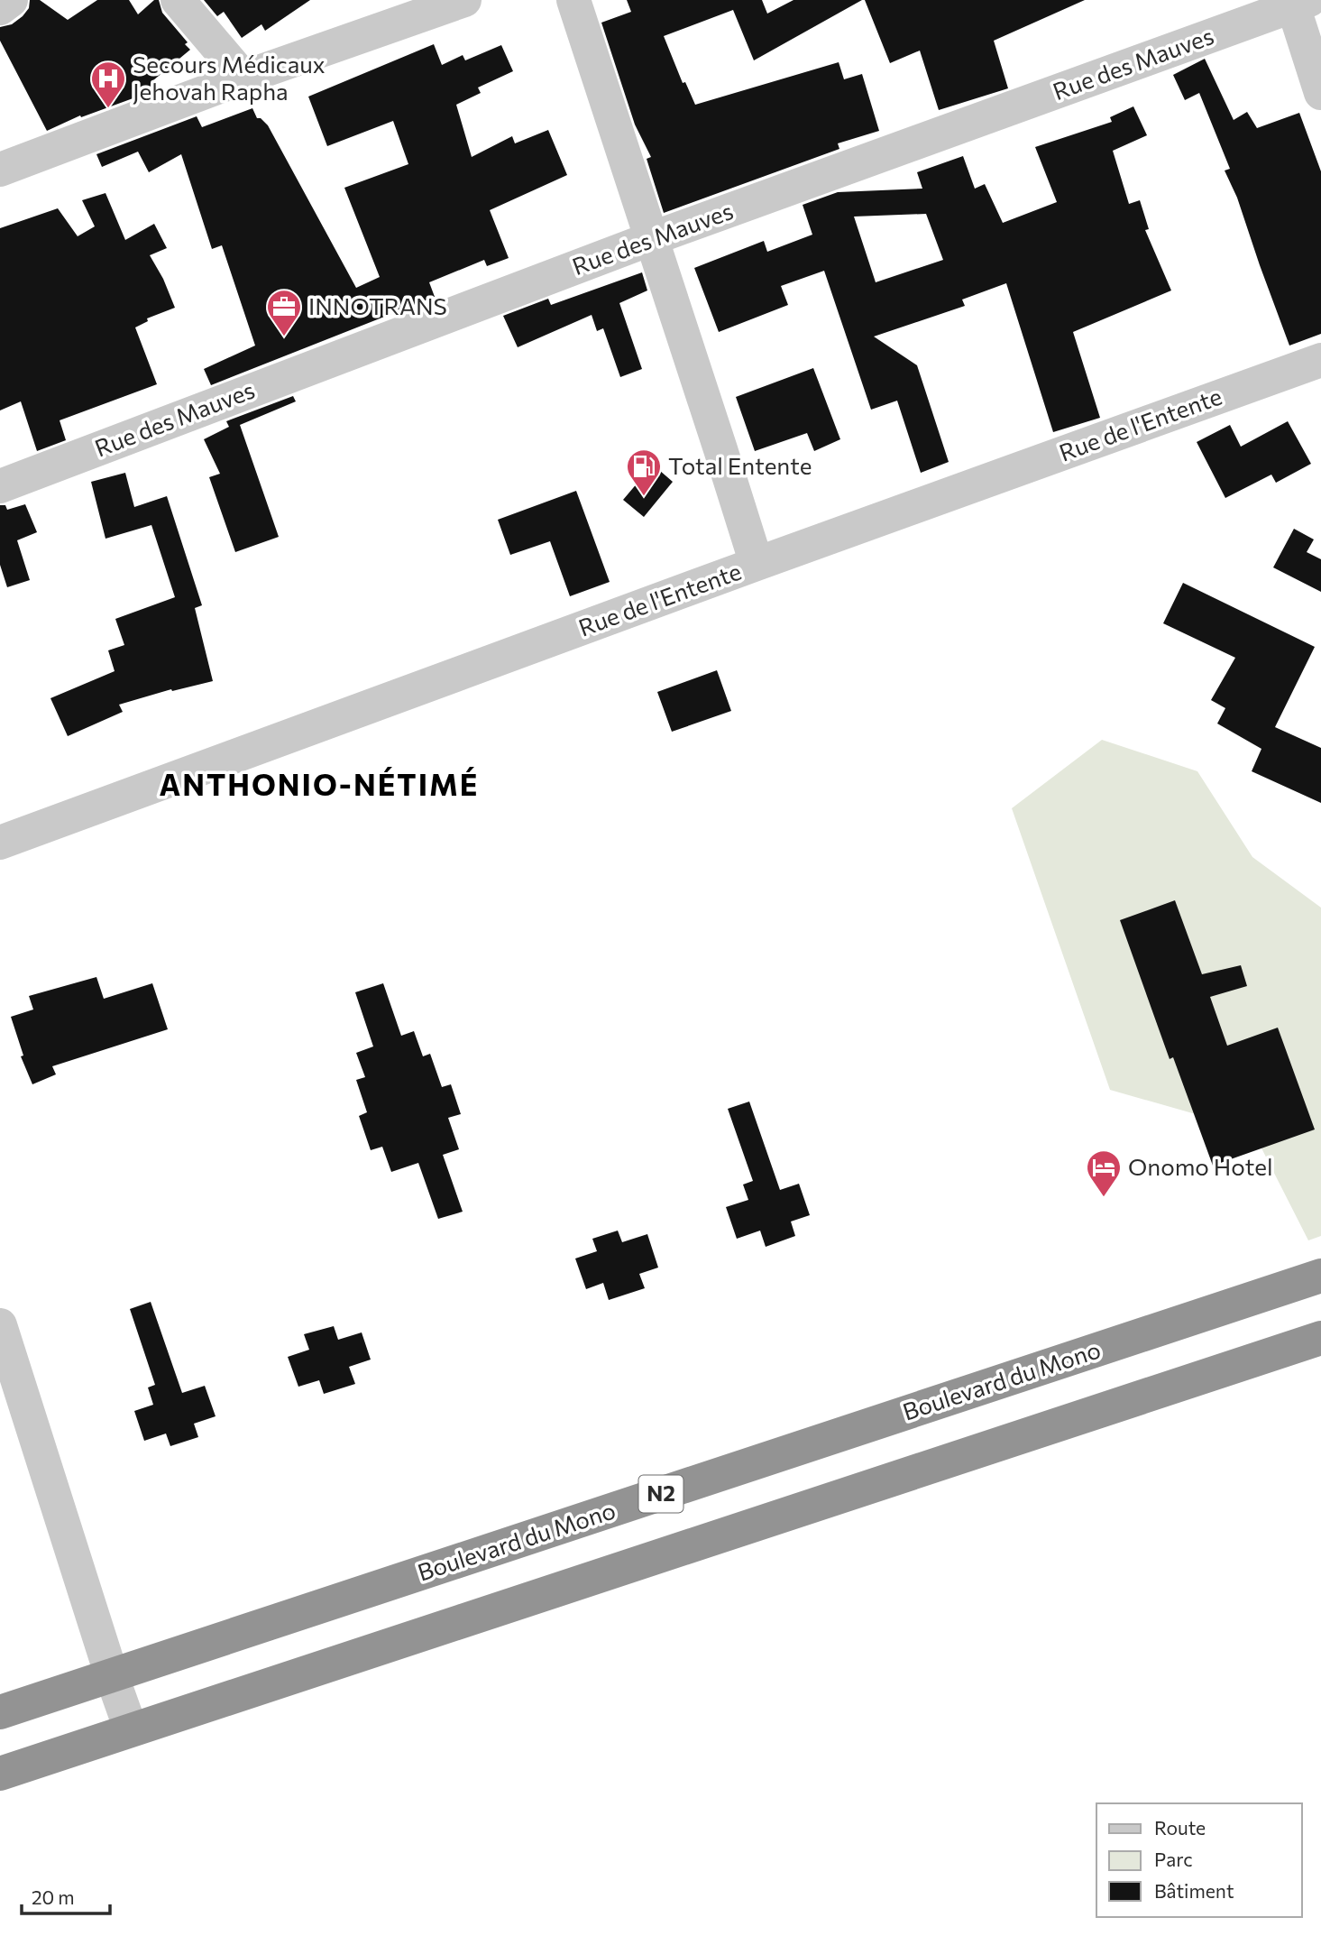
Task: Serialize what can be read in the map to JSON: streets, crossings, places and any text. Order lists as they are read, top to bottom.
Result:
{
  "streets": {
    "highway": ["Boulevard du Mono", "N2"],
    "street": ["Rue des Mauves", "Rue de l'Entente"]
  },
  "districts": ["ANTHONIO-NÉTIMÉ"],
  "places": {
    "hospital": ["Secours Médicaux Jehovah Rapha"],
    "office": ["INNOTRANS"],
    "fuel station": ["Total Entente"],
    "hotel": ["Onomo Hotel"]
  },
  "legend": ["Route", "Parc", "Bâtiment"],
  "scale_bar": "20 m"
}
